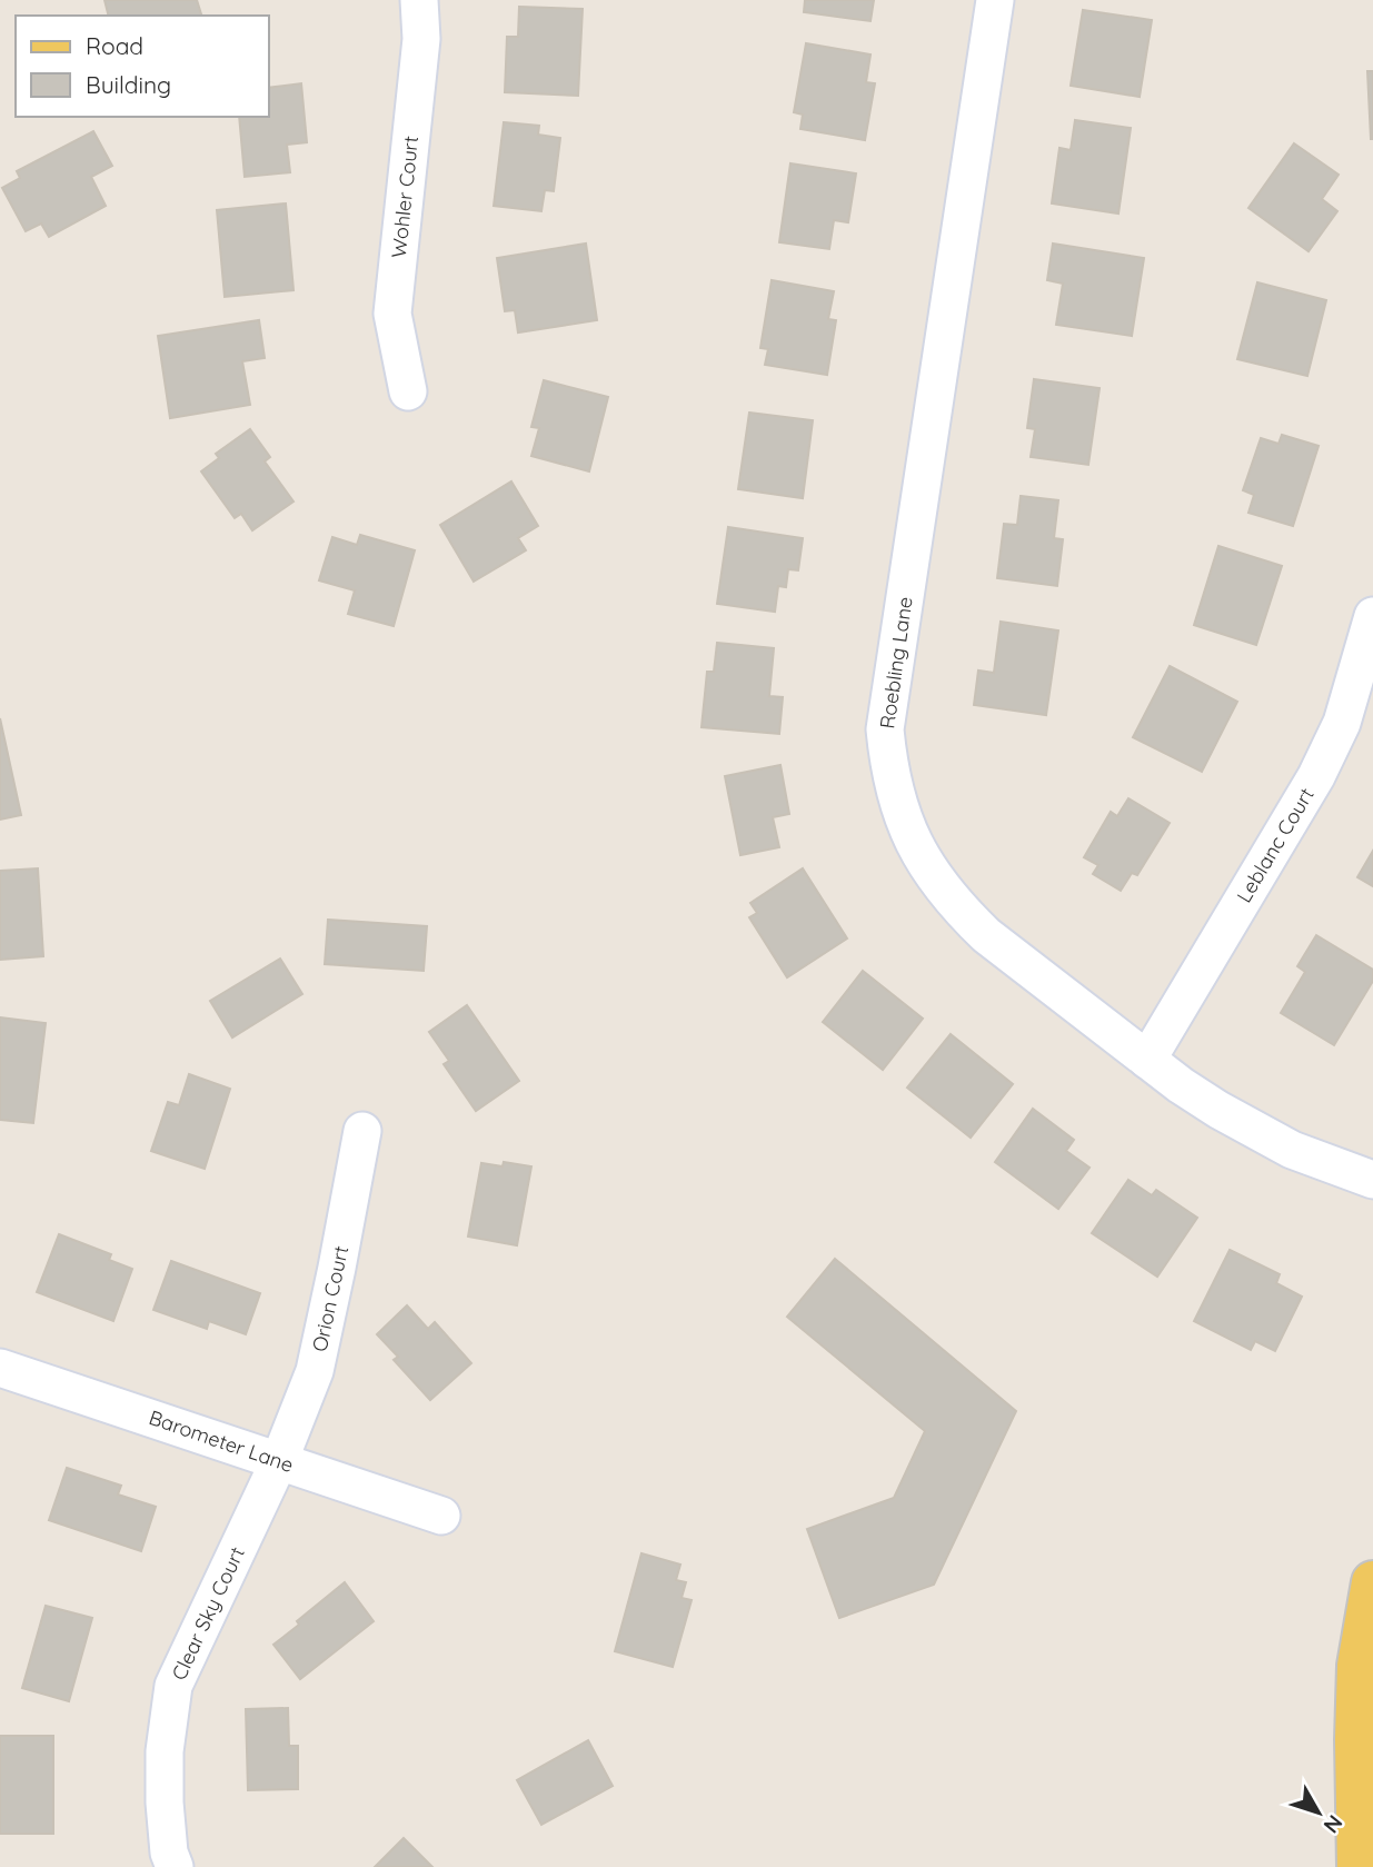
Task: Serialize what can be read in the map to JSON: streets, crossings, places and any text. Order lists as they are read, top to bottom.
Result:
{
  "streets": {
    "street": [
      "Wohler Court",
      "Roebling Lane",
      "Leblanc Court",
      "Orion Court",
      "Barometer Lane",
      "Clear Sky Court"
    ]
  },
  "crossings": [
    ["Roebling Lane", "Leblanc Court"],
    ["Orion Court", "Barometer Lane"],
    ["Orion Court", "Clear Sky Court"],
    ["Barometer Lane", "Clear Sky Court"]
  ],
  "legend": ["Road", "Building"],
  "north": "bottom right"
}
